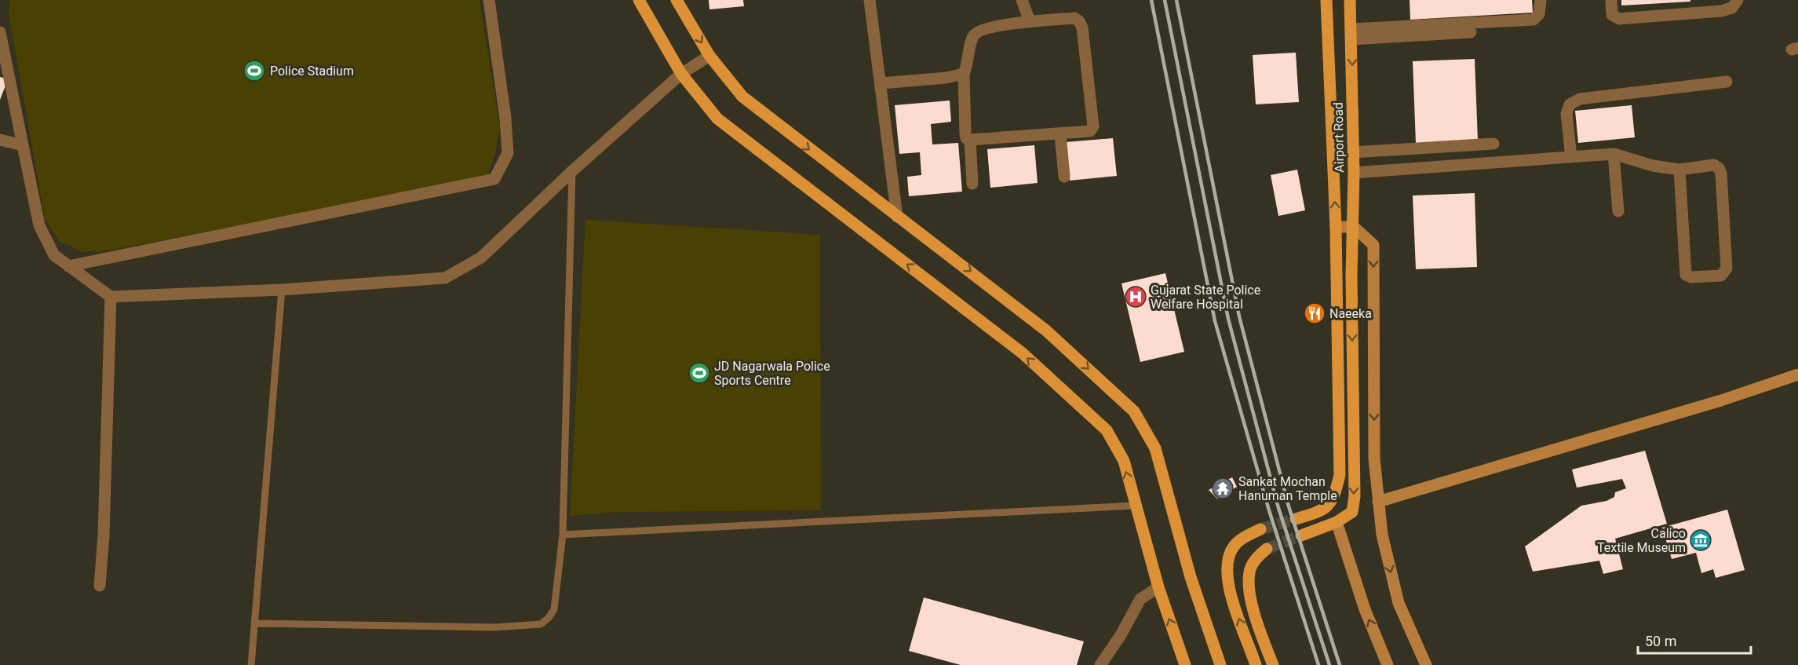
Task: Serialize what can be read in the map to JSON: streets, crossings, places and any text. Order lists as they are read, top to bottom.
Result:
{
  "streets": {
    "main road": ["Airport Road"]
  },
  "places": {
    "sports": ["Police Stadium", "JD Nagarwala Police Sports Centre"],
    "hospital": ["Gujarat State Police Welfare Hospital"],
    "restaurant": ["Naeeka"],
    "temple": ["Sankat Mochan Hanuman Temple"],
    "museum": ["Calico Textile Museum"]
  },
  "scale_bar": "50 m"
}
